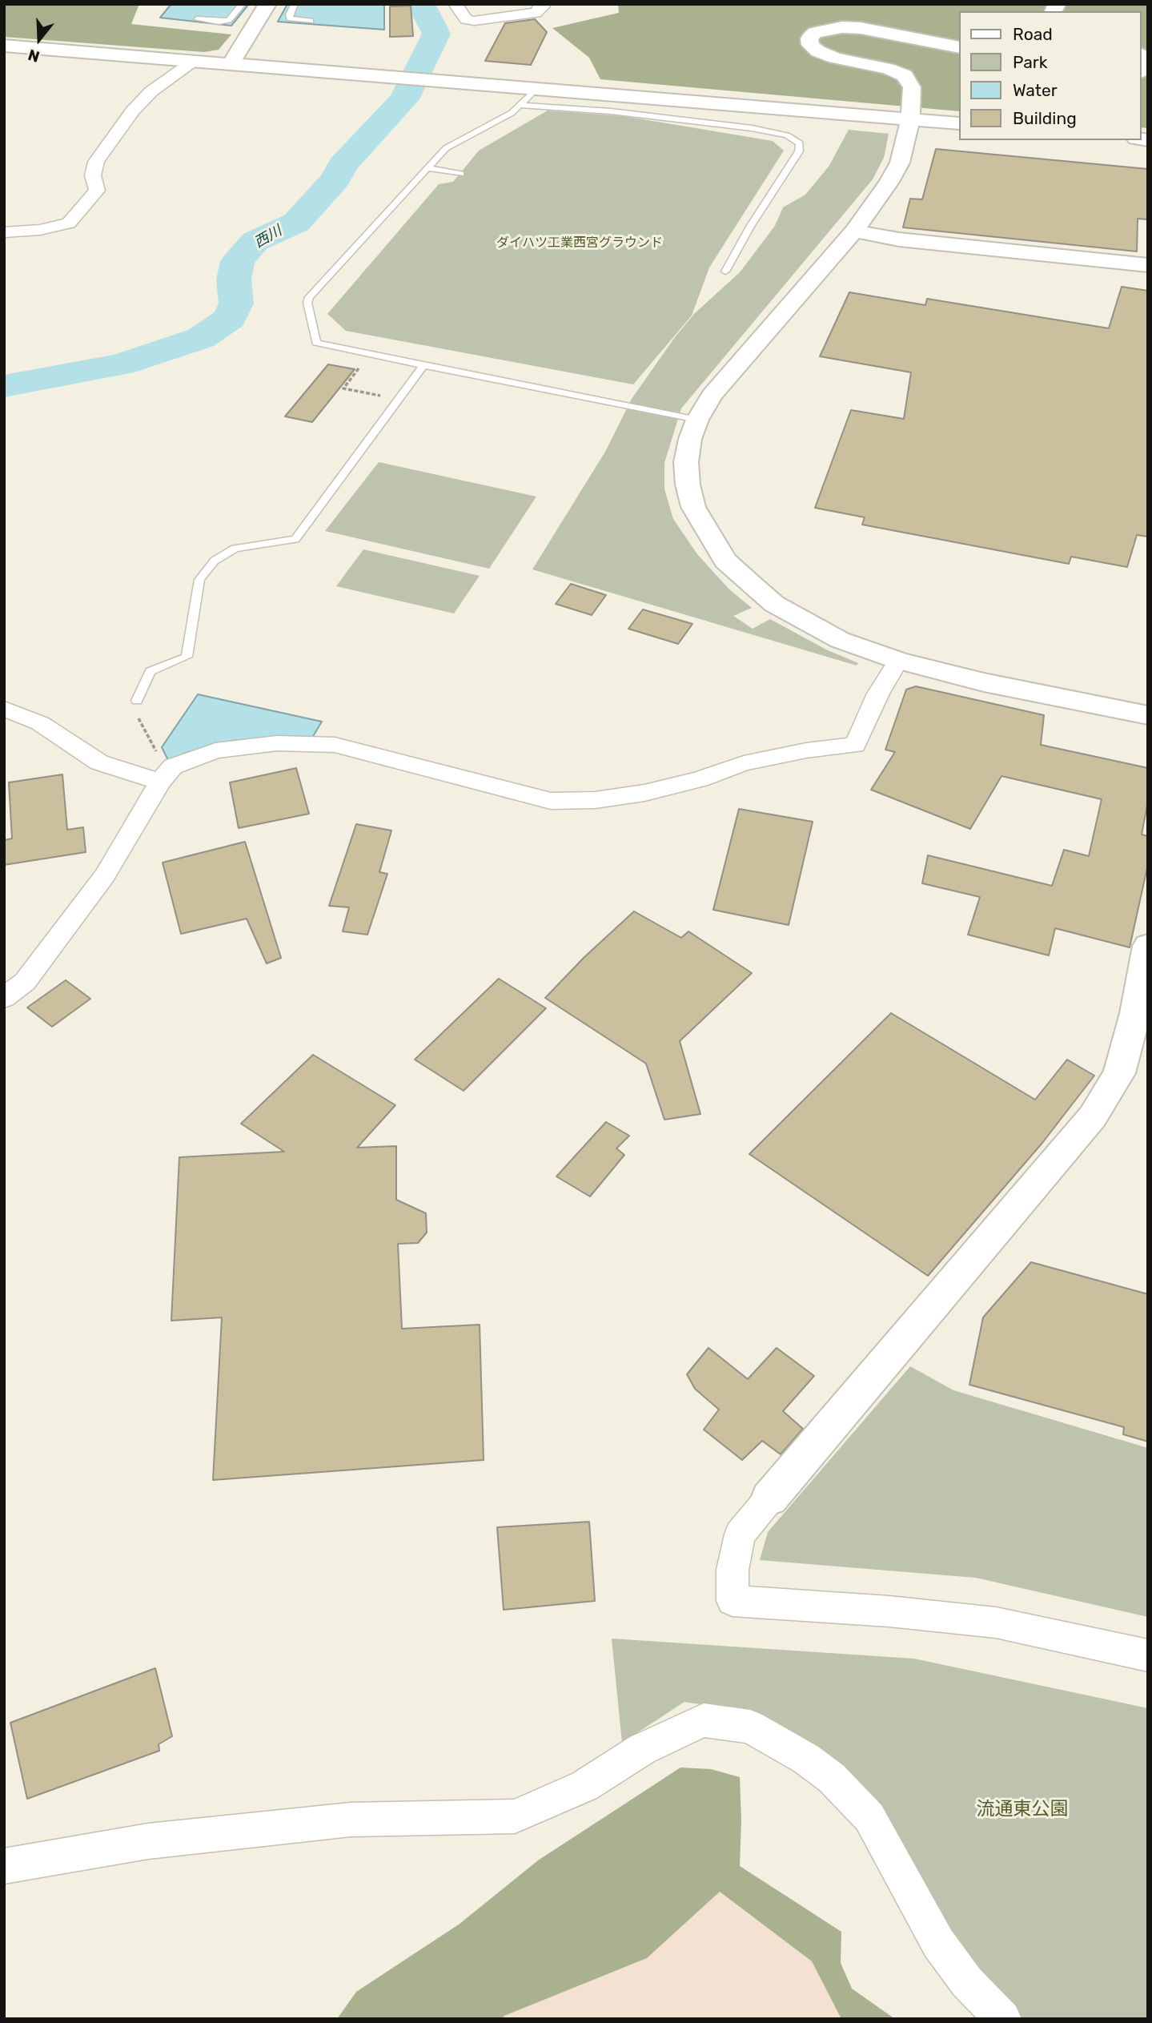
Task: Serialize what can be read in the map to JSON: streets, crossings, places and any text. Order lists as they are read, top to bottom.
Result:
{
  "water": ["西川"],
  "parks": ["ダイハツ工業西宮グラウンド", "流通東公園"],
  "legend": [
    "Road",
    "Park",
    "Water",
    "Building"
  ],
  "north": "bottom"
}
